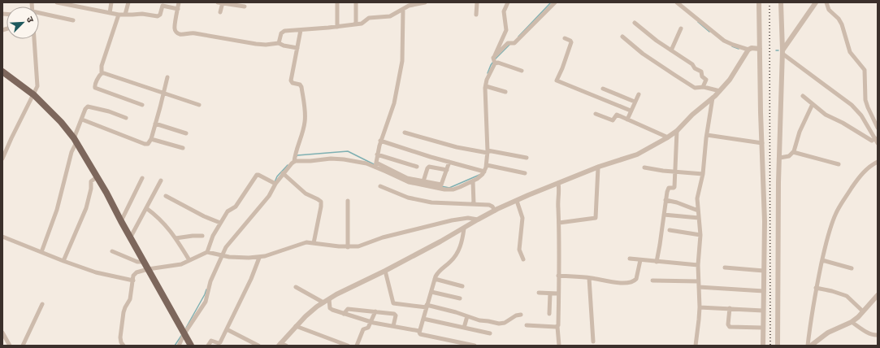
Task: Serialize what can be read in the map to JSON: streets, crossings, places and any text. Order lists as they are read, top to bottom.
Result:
{
  "north": "top right"
}
